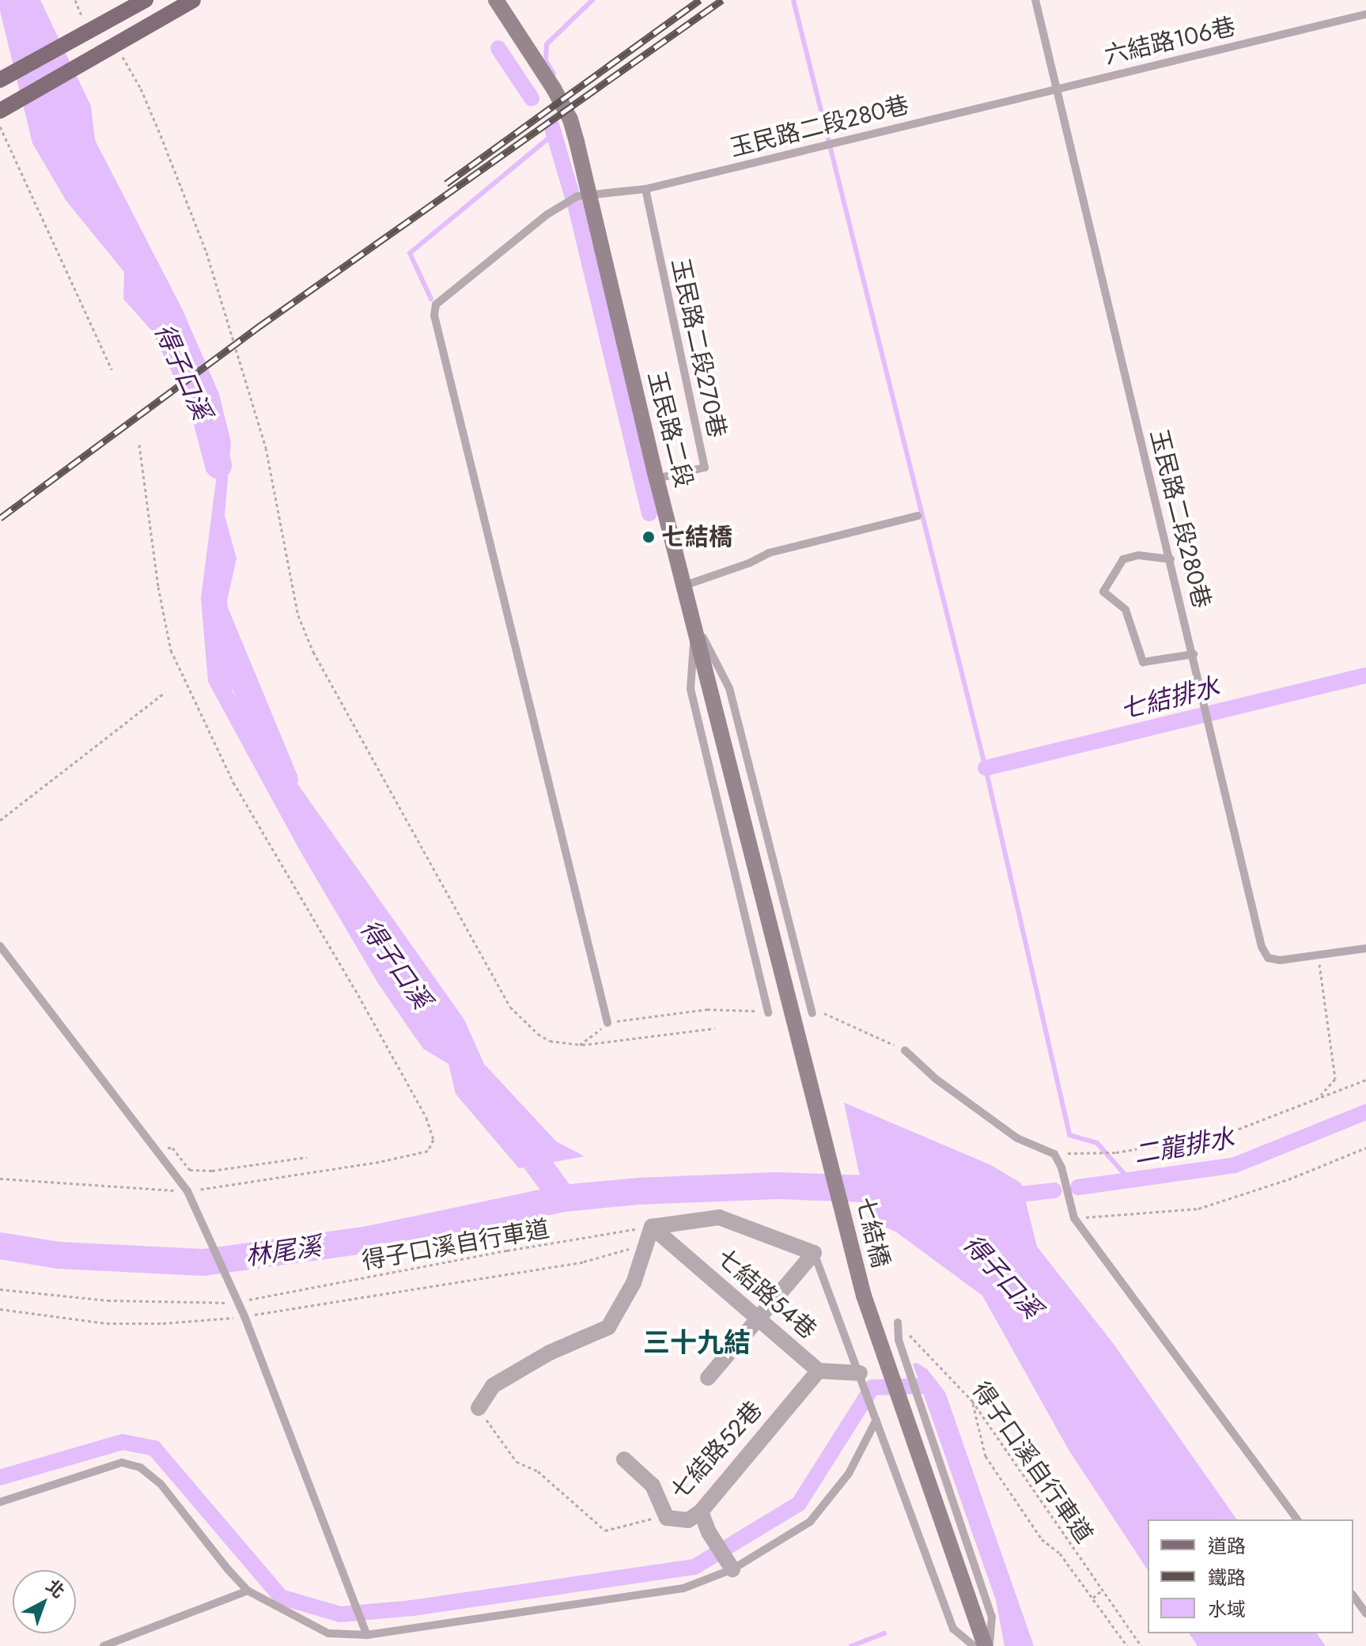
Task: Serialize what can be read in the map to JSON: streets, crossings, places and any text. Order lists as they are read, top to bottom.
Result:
{
  "streets": {
    "street": [
      "玉民路二段",
      "七結橋",
      "七結路54巷",
      "七結路52巷"
    ],
    "lane": ["六結路106巷", "玉民路二段280巷", "玉民路二段270巷"],
    "path": ["得子口溪自行車道"]
  },
  "crossings": [
    ["六結路106巷", "玉民路二段280巷"],
    ["玉民路二段280巷", "玉民路二段270巷"],
    ["玉民路二段280巷", "玉民路二段"],
    ["玉民路二段270巷", "玉民路二段"],
    ["玉民路二段", "七結橋"],
    ["得子口溪自行車道", "七結路54巷"],
    ["七結路54巷", "七結路52巷"]
  ],
  "districts": ["三十九結"],
  "water": [
    "得子口溪",
    "七結排水",
    "二龍排水",
    "林尾溪"
  ],
  "places": ["七結橋"],
  "legend": ["道路", "鐵路", "水域"],
  "north": "top right"
}
